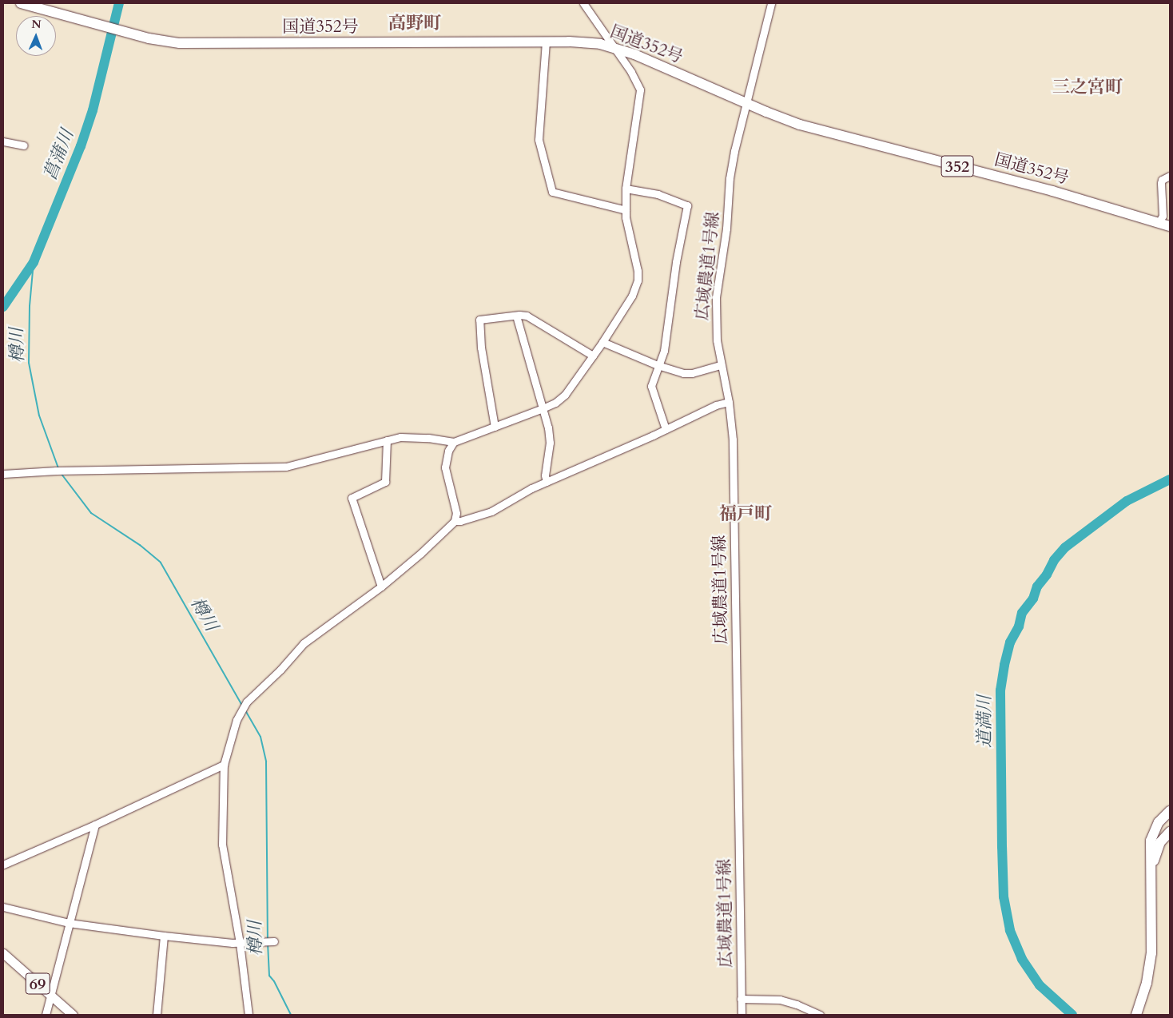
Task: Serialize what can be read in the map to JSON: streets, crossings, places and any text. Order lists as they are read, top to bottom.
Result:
{
  "streets": {
    "highway": ["国道352号", "352"],
    "main road": ["69"],
    "street": ["広域農道1号線"]
  },
  "crossings": [
    ["国道352号", "広域農道1号線"]
  ],
  "districts": ["高野町", "三之宮町", "福戸町"],
  "water": ["菖蒲川", "樽川", "道満川"],
  "north": "top"
}
